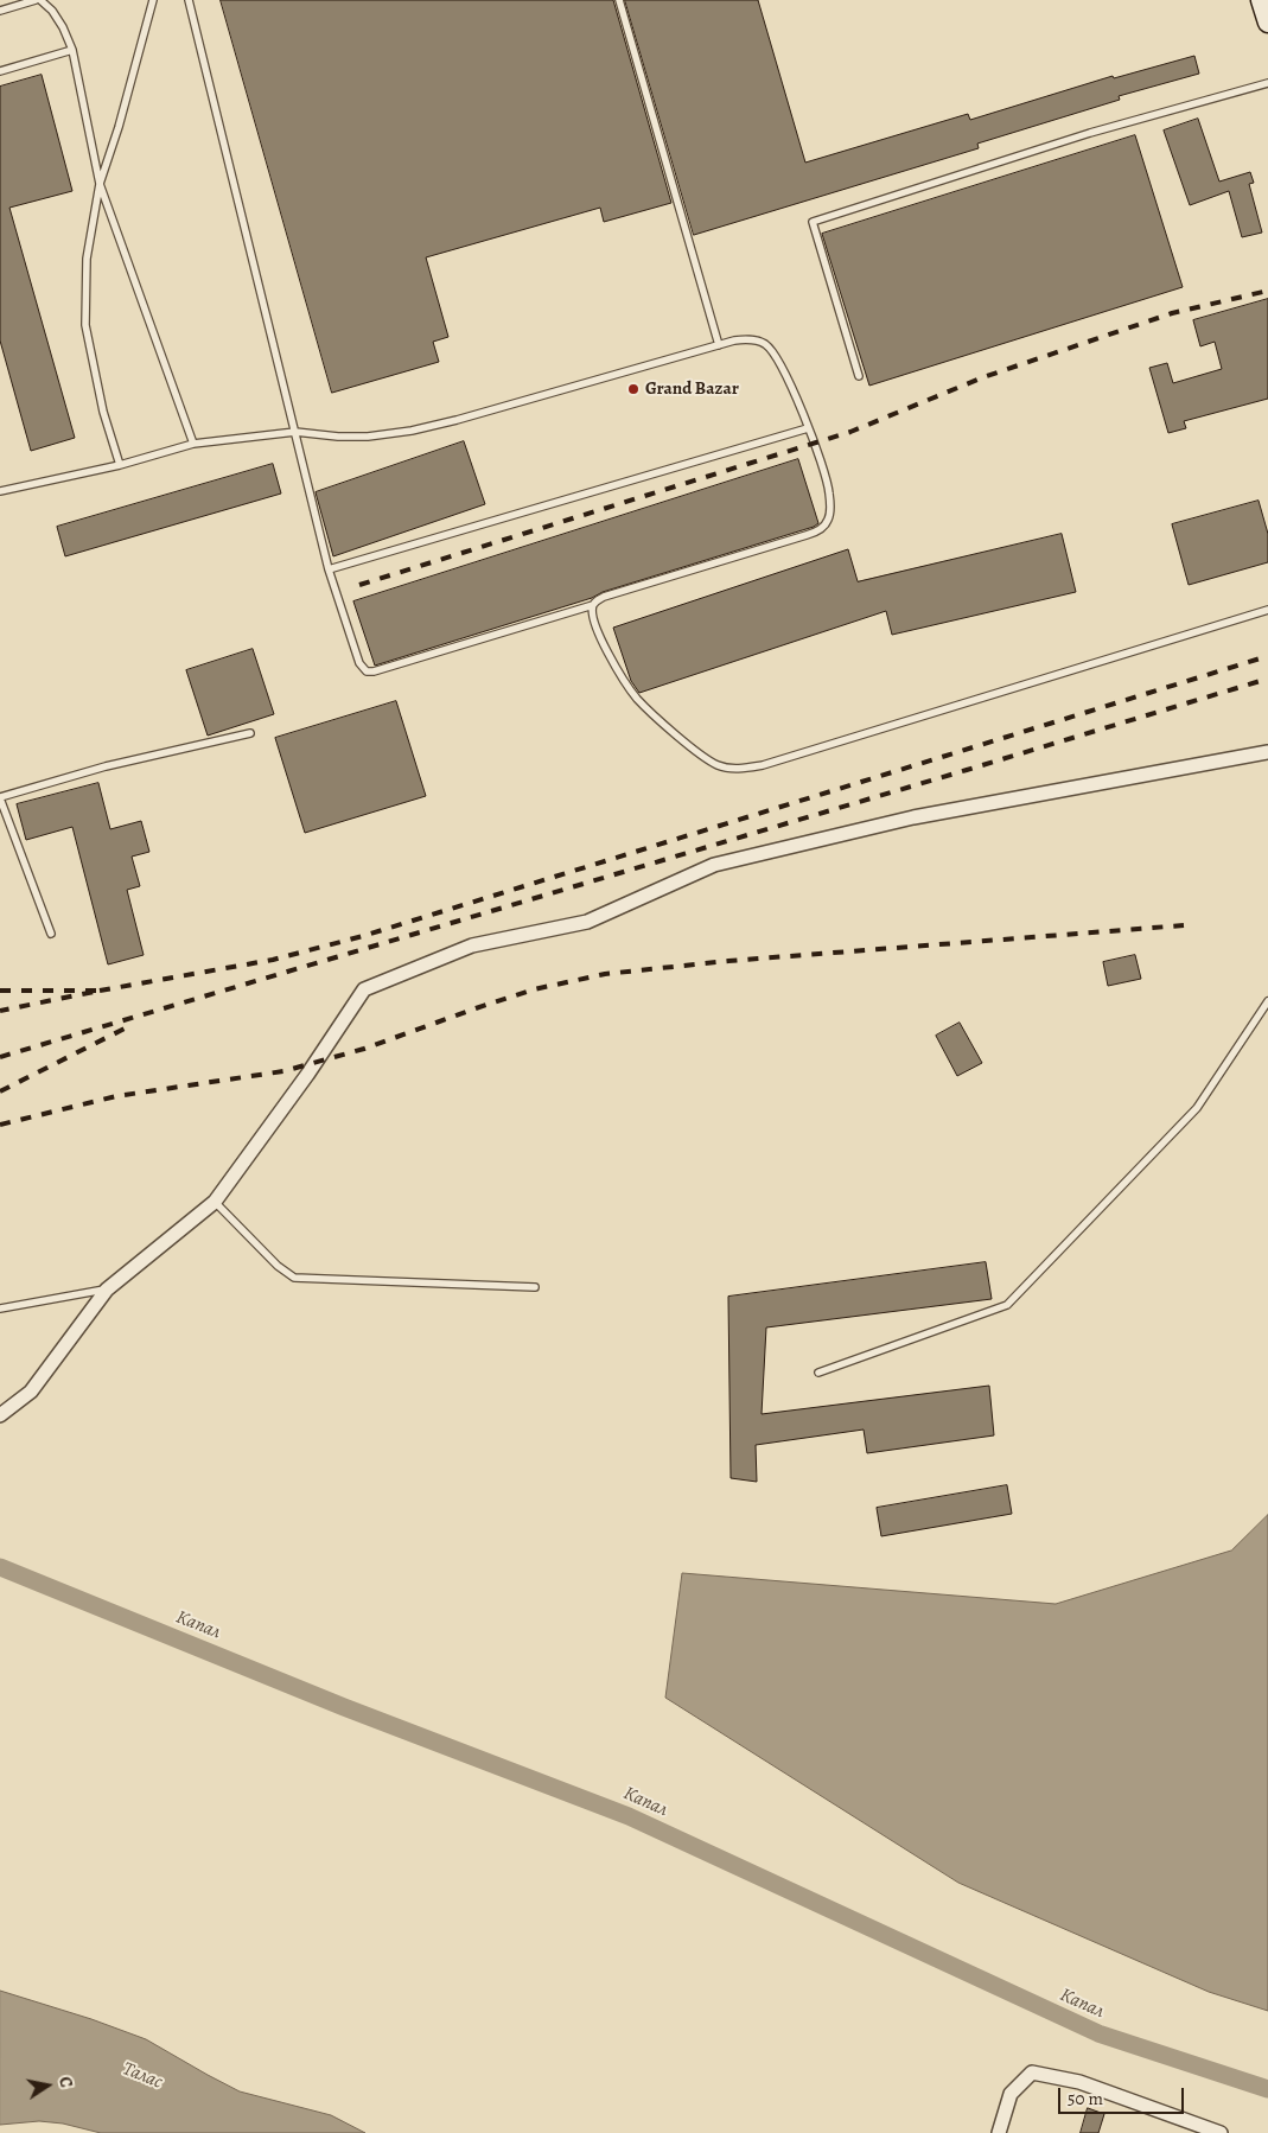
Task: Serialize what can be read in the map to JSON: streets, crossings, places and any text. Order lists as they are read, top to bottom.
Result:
{
  "water": ["Капал", "Талас"],
  "places": ["Grand Bazar"],
  "scale_bar": "50 m",
  "north": "right"
}
